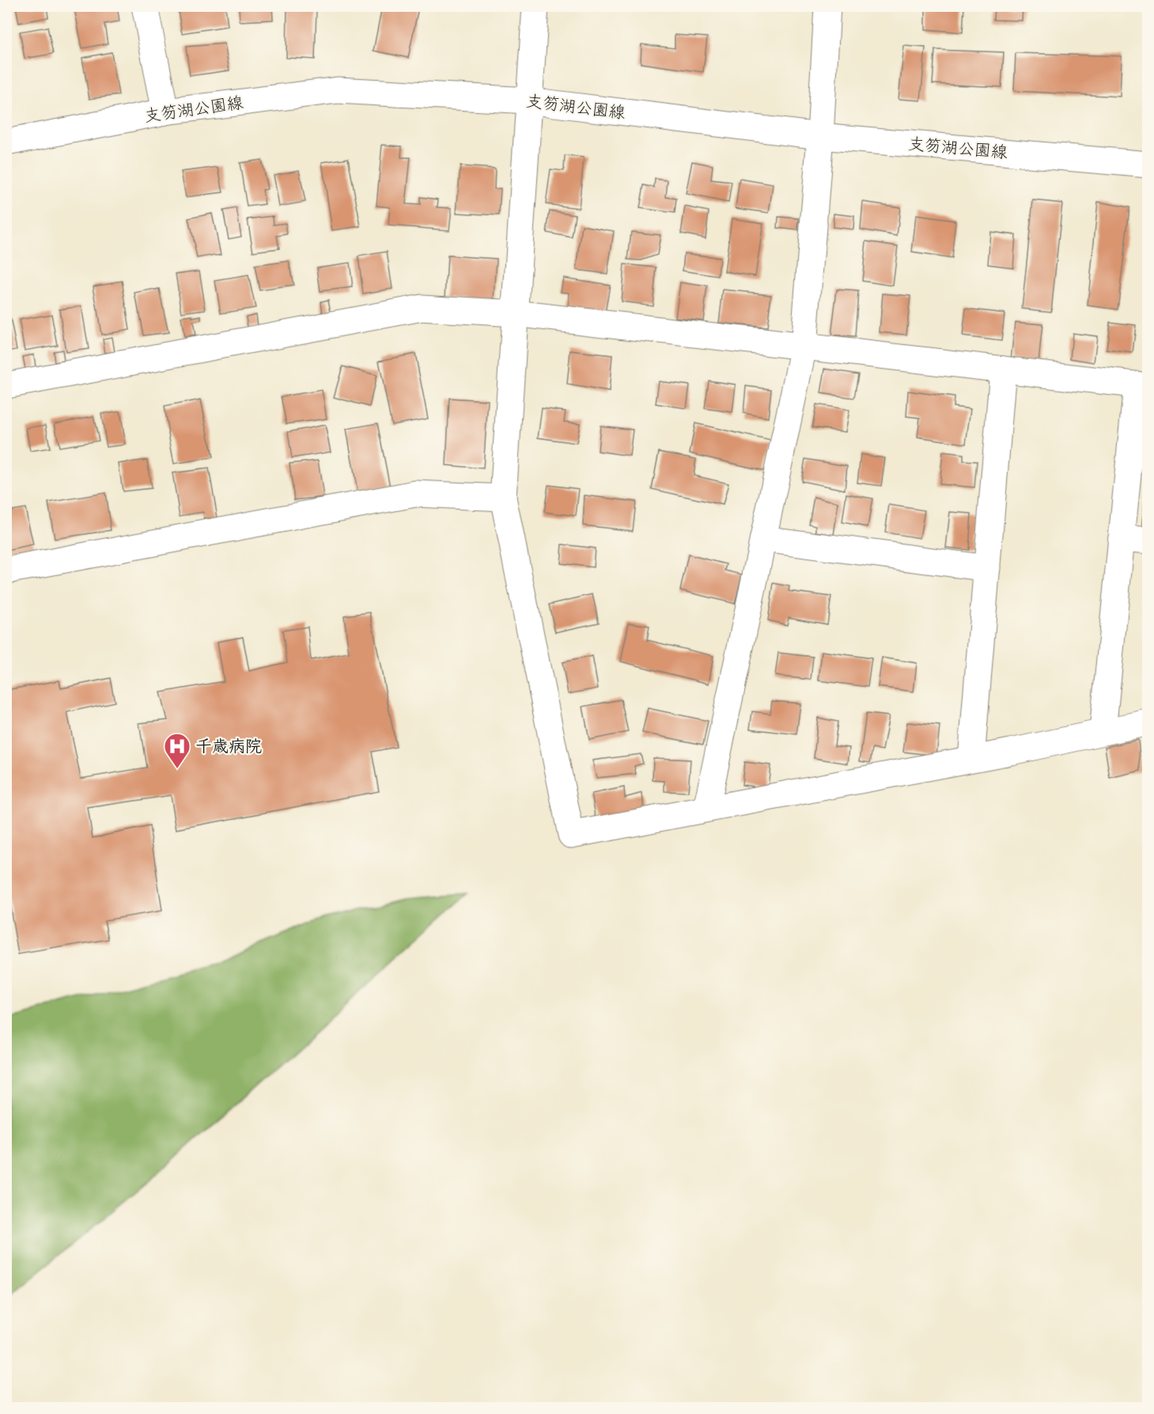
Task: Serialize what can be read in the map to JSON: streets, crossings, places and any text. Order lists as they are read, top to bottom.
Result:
{
  "streets": {
    "street": ["支笏湖公園線"]
  },
  "places": {
    "hospital": ["千歳病院"]
  }
}
